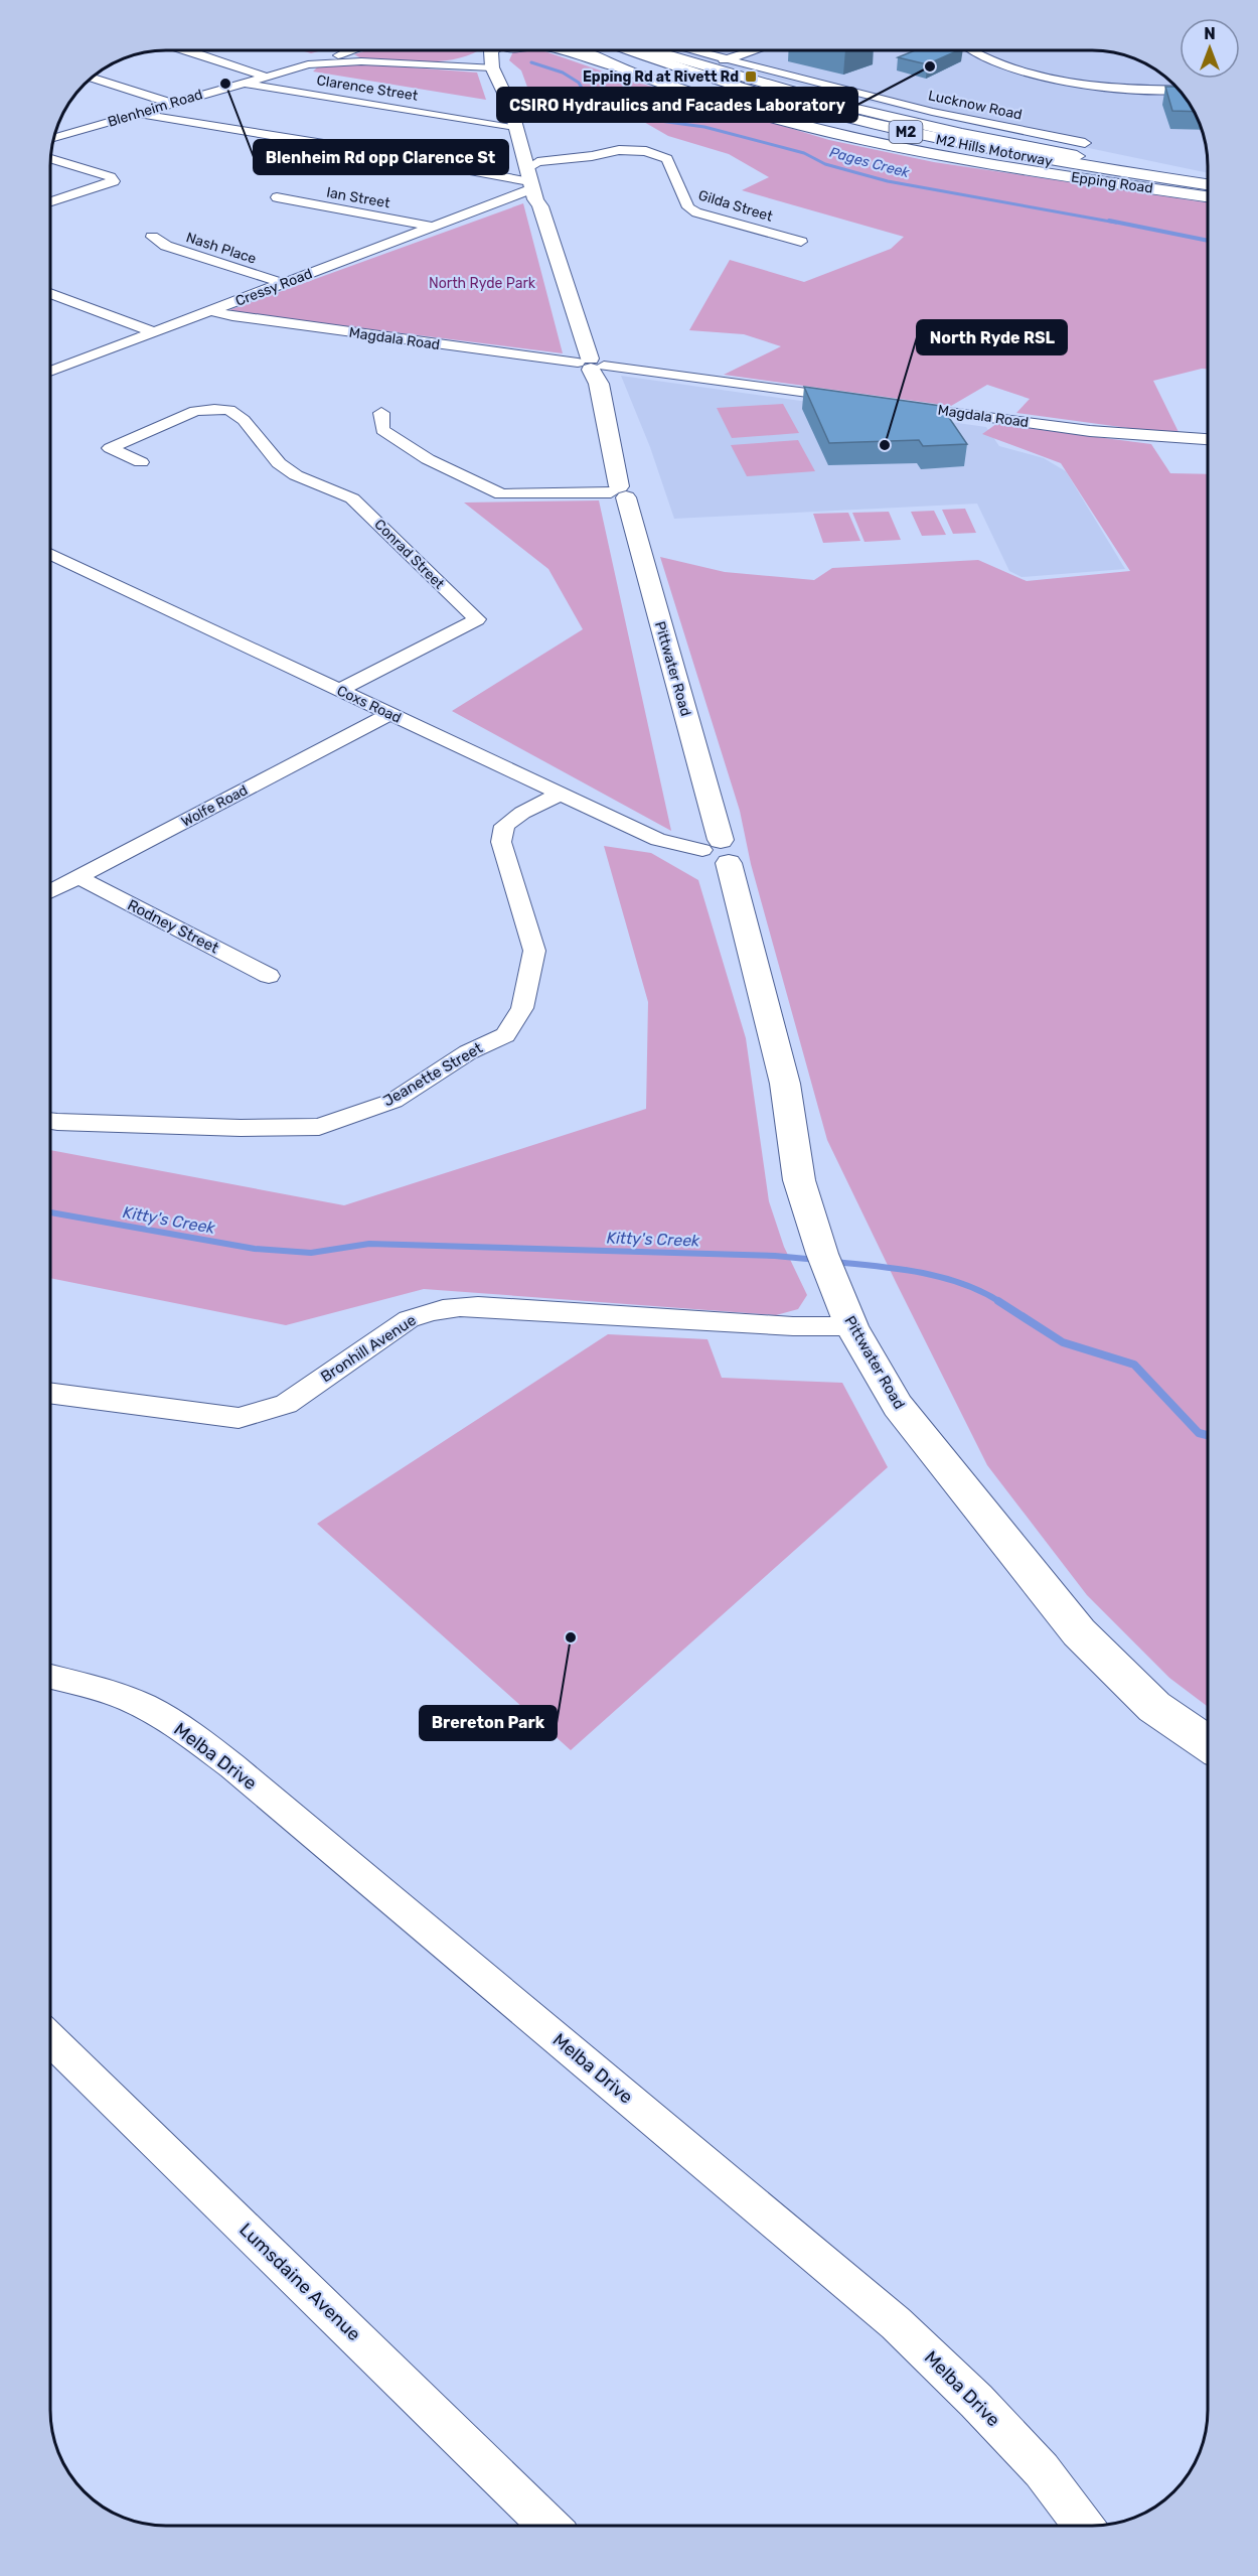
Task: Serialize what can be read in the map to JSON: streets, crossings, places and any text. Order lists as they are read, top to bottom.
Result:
{
  "streets": {
    "main road": [
      "M2",
      "M2 Hills Motorway",
      "Epping Road",
      "Pittwater Road"
    ],
    "street": [
      "Clarence Street",
      "Lucknow Road",
      "Blenheim Road",
      "Ian Street",
      "Gilda Street",
      "Nash Place",
      "Cressy Road",
      "Magdala Road",
      "Conrad Street",
      "Coxs Road",
      "Wolfe Road",
      "Rodney Street",
      "Jeanette Street",
      "Bronhill Avenue",
      "Melba Drive",
      "Lumsdaine Avenue"
    ]
  },
  "crossings": [
    ["Clarence Street", "Blenheim Road"],
    ["Clarence Street", "Pittwater Road"],
    ["Lucknow Road", "Epping Road"],
    ["Blenheim Road", "Pittwater Road"],
    ["M2", "M2 Hills Motorway"],
    ["M2", "Epping Road"],
    ["Ian Street", "Cressy Road"],
    ["Gilda Street", "Cressy Road"],
    ["Gilda Street", "Pittwater Road"],
    ["Nash Place", "Cressy Road"],
    ["Cressy Road", "Magdala Road"],
    ["Cressy Road", "Pittwater Road"],
    ["Magdala Road", "Pittwater Road"],
    ["Conrad Street", "Coxs Road"],
    ["Pittwater Road", "Coxs Road"],
    ["Pittwater Road", "Bronhill Avenue"],
    ["Coxs Road", "Wolfe Road"],
    ["Coxs Road", "Jeanette Street"],
    ["Wolfe Road", "Rodney Street"]
  ],
  "water": ["Pages Creek", "Kitty's Creek"],
  "parks": ["North Ryde Park"],
  "places": {
    "other": [
      "CSIRO Hydraulics and Facades Laboratory",
      "Blenheim Rd opp Clarence St",
      "North Ryde RSL",
      "Brereton Park"
    ],
    "transit": ["Epping Rd at Rivett Rd"]
  },
  "north": "top"
}
